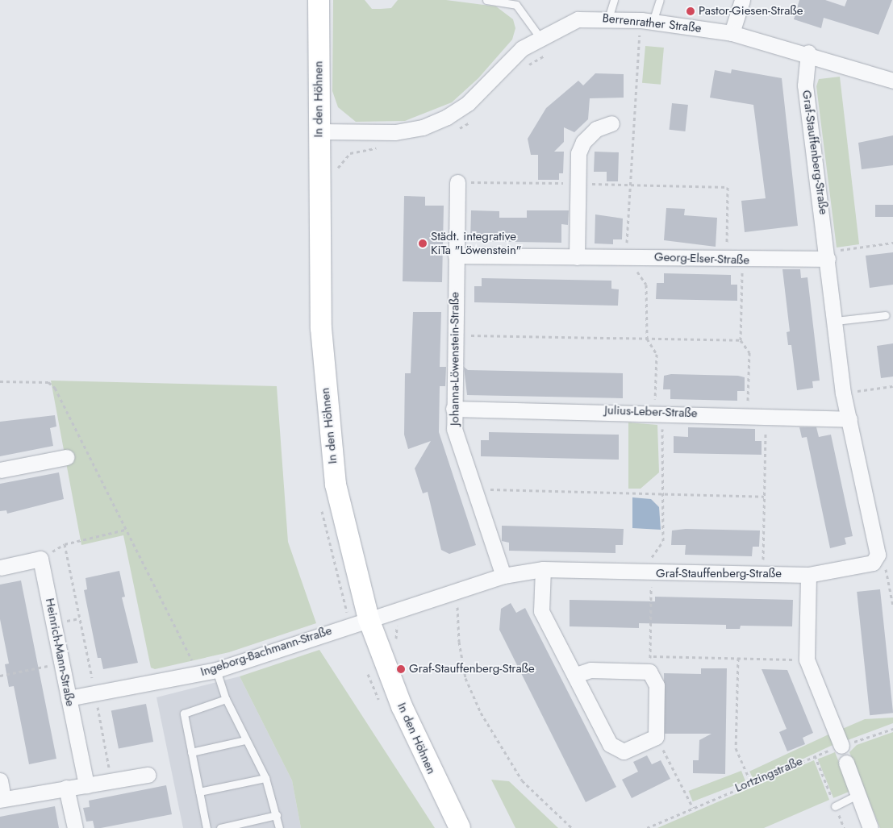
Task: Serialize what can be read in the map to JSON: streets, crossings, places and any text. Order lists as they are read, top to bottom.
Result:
{
  "streets": {
    "street": [
      "Berrenrather Straße",
      "In den Höhnen",
      "Graf-Stauffenberg-Straße",
      "Georg-Elser-Straße",
      "Johanna-Löwenstein-Straße",
      "Julius-Leber-Straße",
      "Ingeborg-Bachmann-Straße",
      "Heinrich-Mann-Straße"
    ],
    "path": ["Lortzingstraße"]
  },
  "crossings": [
    ["Berrenrather Straße", "In den Höhnen"],
    ["Berrenrather Straße", "Graf-Stauffenberg-Straße"],
    ["In den Höhnen", "Graf-Stauffenberg-Straße"],
    ["In den Höhnen", "Ingeborg-Bachmann-Straße"],
    ["Graf-Stauffenberg-Straße", "Georg-Elser-Straße"],
    ["Graf-Stauffenberg-Straße", "Johanna-Löwenstein-Straße"],
    ["Graf-Stauffenberg-Straße", "Julius-Leber-Straße"],
    ["Graf-Stauffenberg-Straße", "Ingeborg-Bachmann-Straße"],
    ["Georg-Elser-Straße", "Johanna-Löwenstein-Straße"],
    ["Johanna-Löwenstein-Straße", "Julius-Leber-Straße"],
    ["Ingeborg-Bachmann-Straße", "Heinrich-Mann-Straße"]
  ],
  "places": ["Pastor-Giesen-Straße", "Städt. integrative KiTa \"Löwenstein\"", "Graf-Stauffenberg-Straße"]
}
